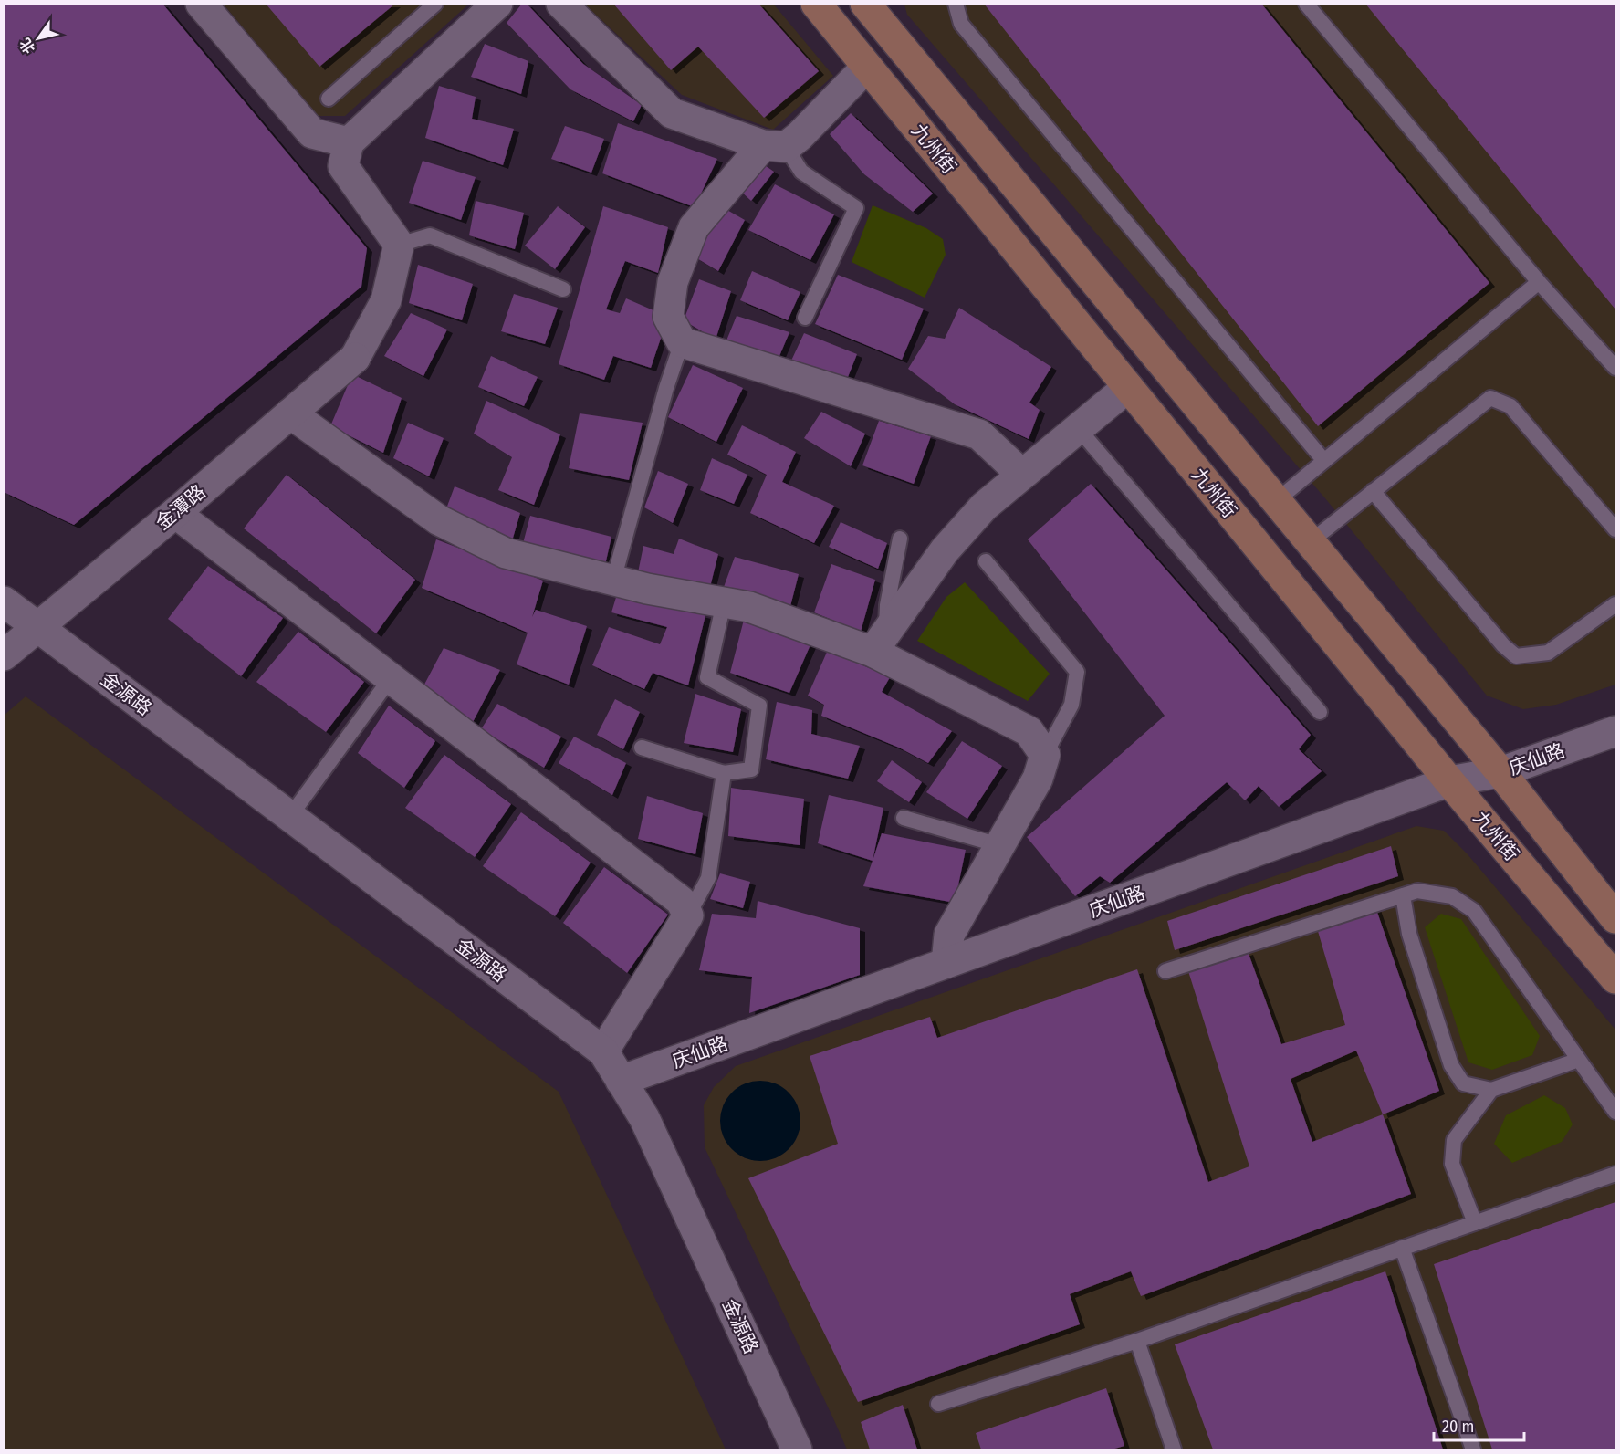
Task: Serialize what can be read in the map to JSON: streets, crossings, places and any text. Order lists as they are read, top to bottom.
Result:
{
  "streets": {
    "main road": ["九州街"],
    "street": ["金潭路", "金源路", "庆仙路"]
  },
  "crossings": [
    ["九州街", "庆仙路"],
    ["金潭路", "金源路"],
    ["金源路", "庆仙路"]
  ],
  "scale_bar": "20 m",
  "north": "bottom left"
}
